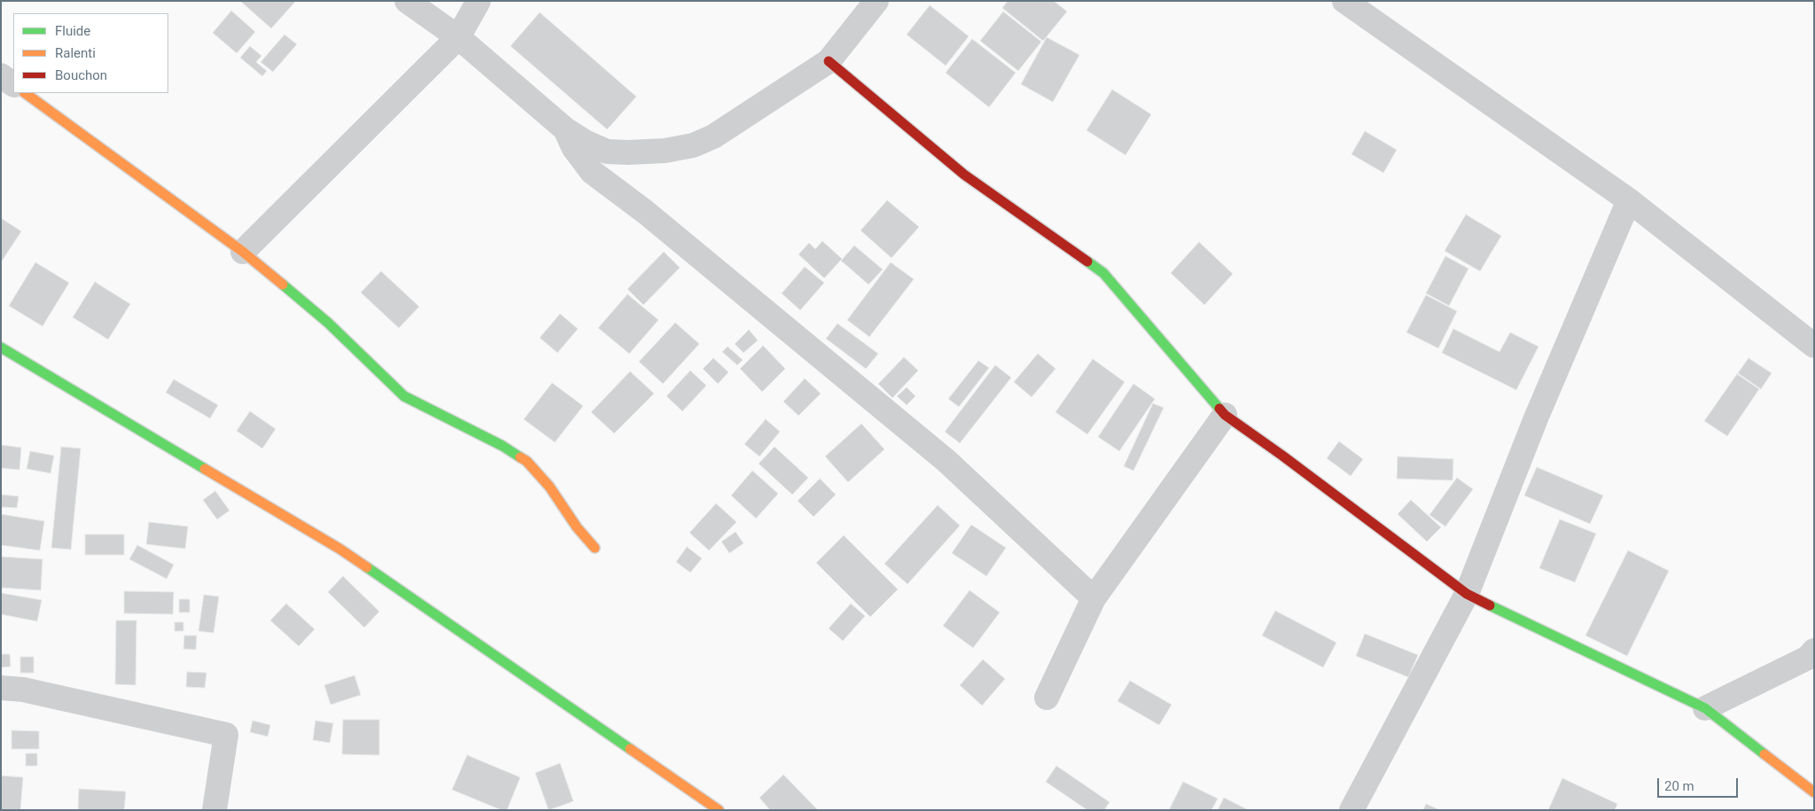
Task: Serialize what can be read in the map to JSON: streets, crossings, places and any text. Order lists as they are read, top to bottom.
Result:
{
  "legend": ["Fluide", "Ralenti", "Bouchon"],
  "scale_bar": "20 m"
}
